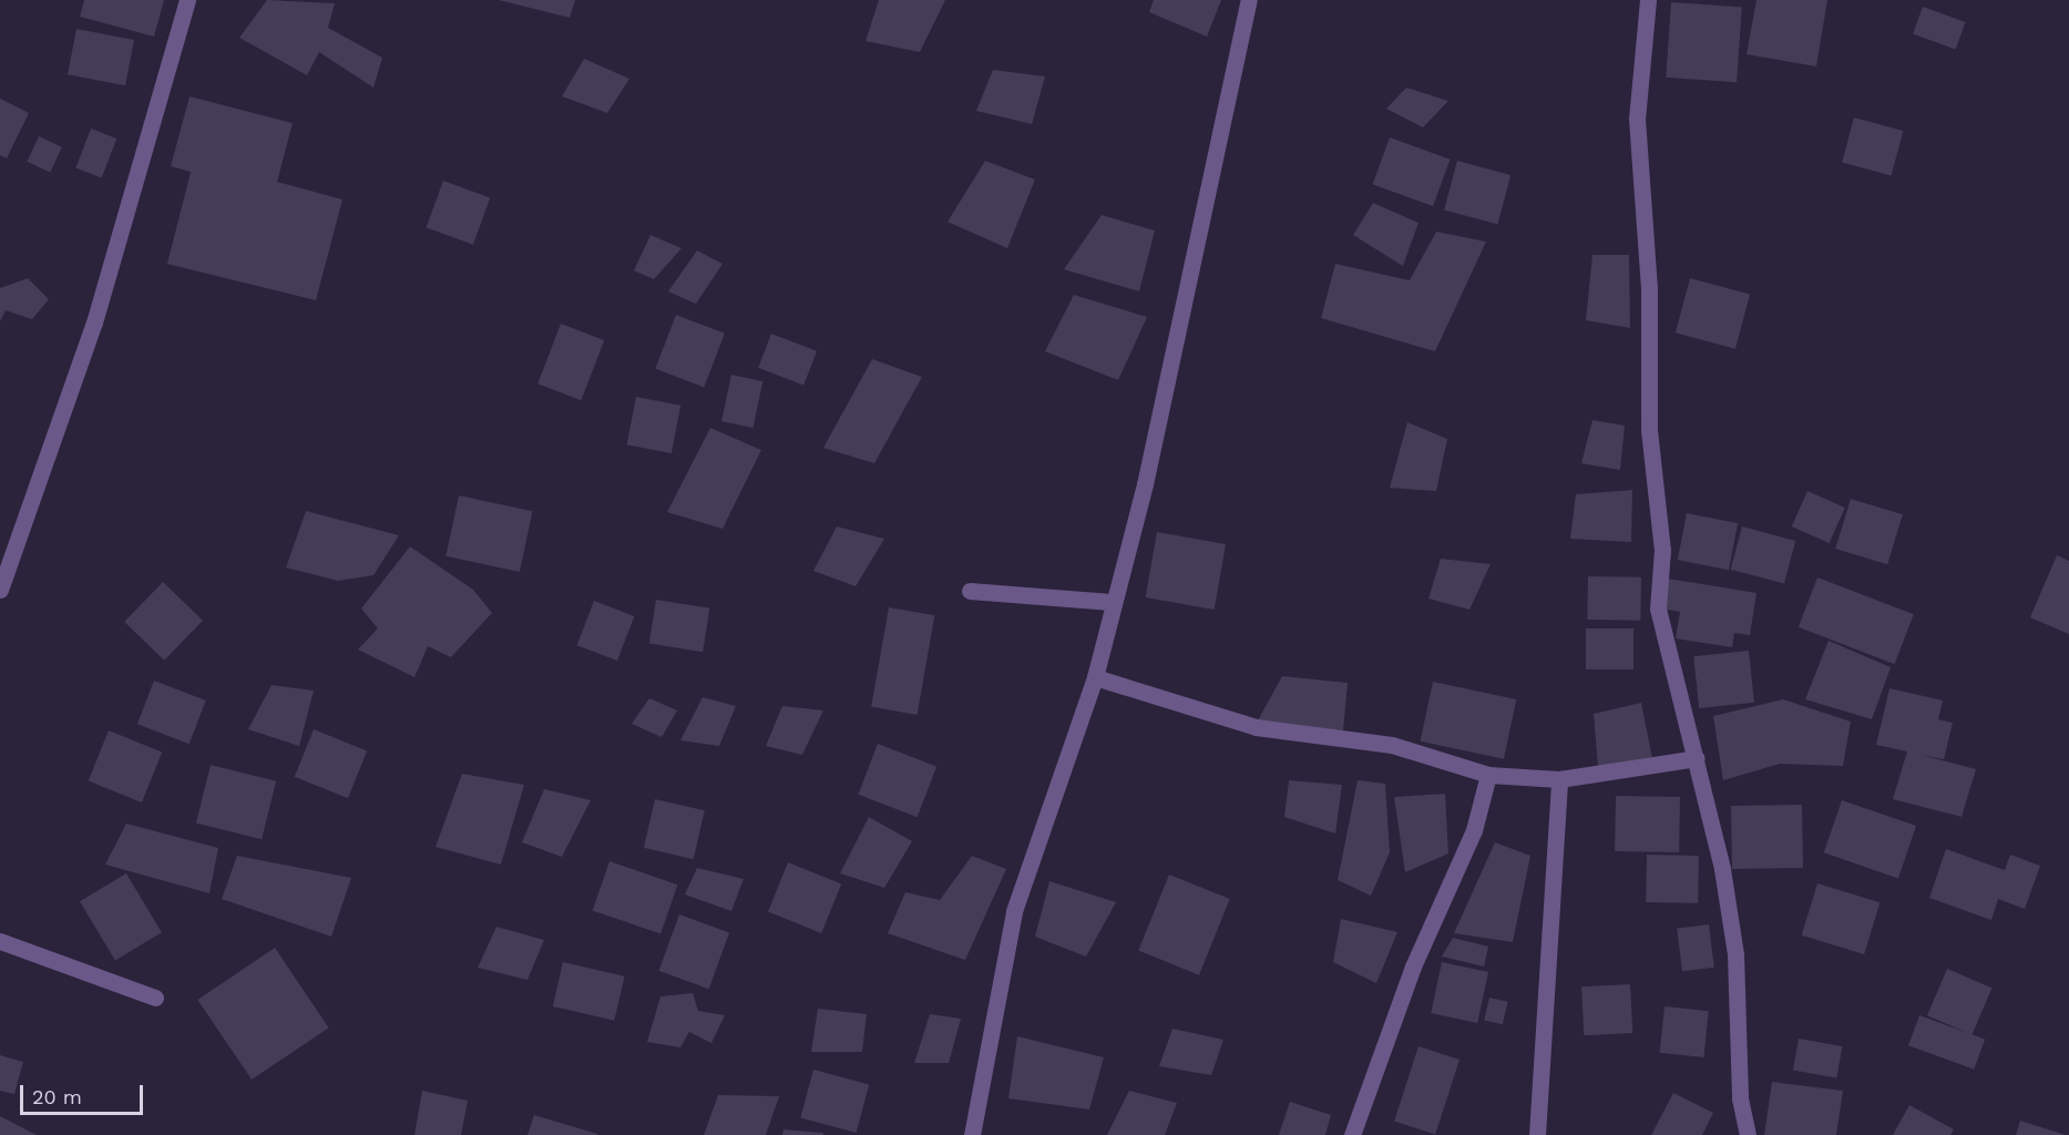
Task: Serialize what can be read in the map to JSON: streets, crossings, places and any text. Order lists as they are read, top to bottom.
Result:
{
  "scale_bar": "20 m"
}
